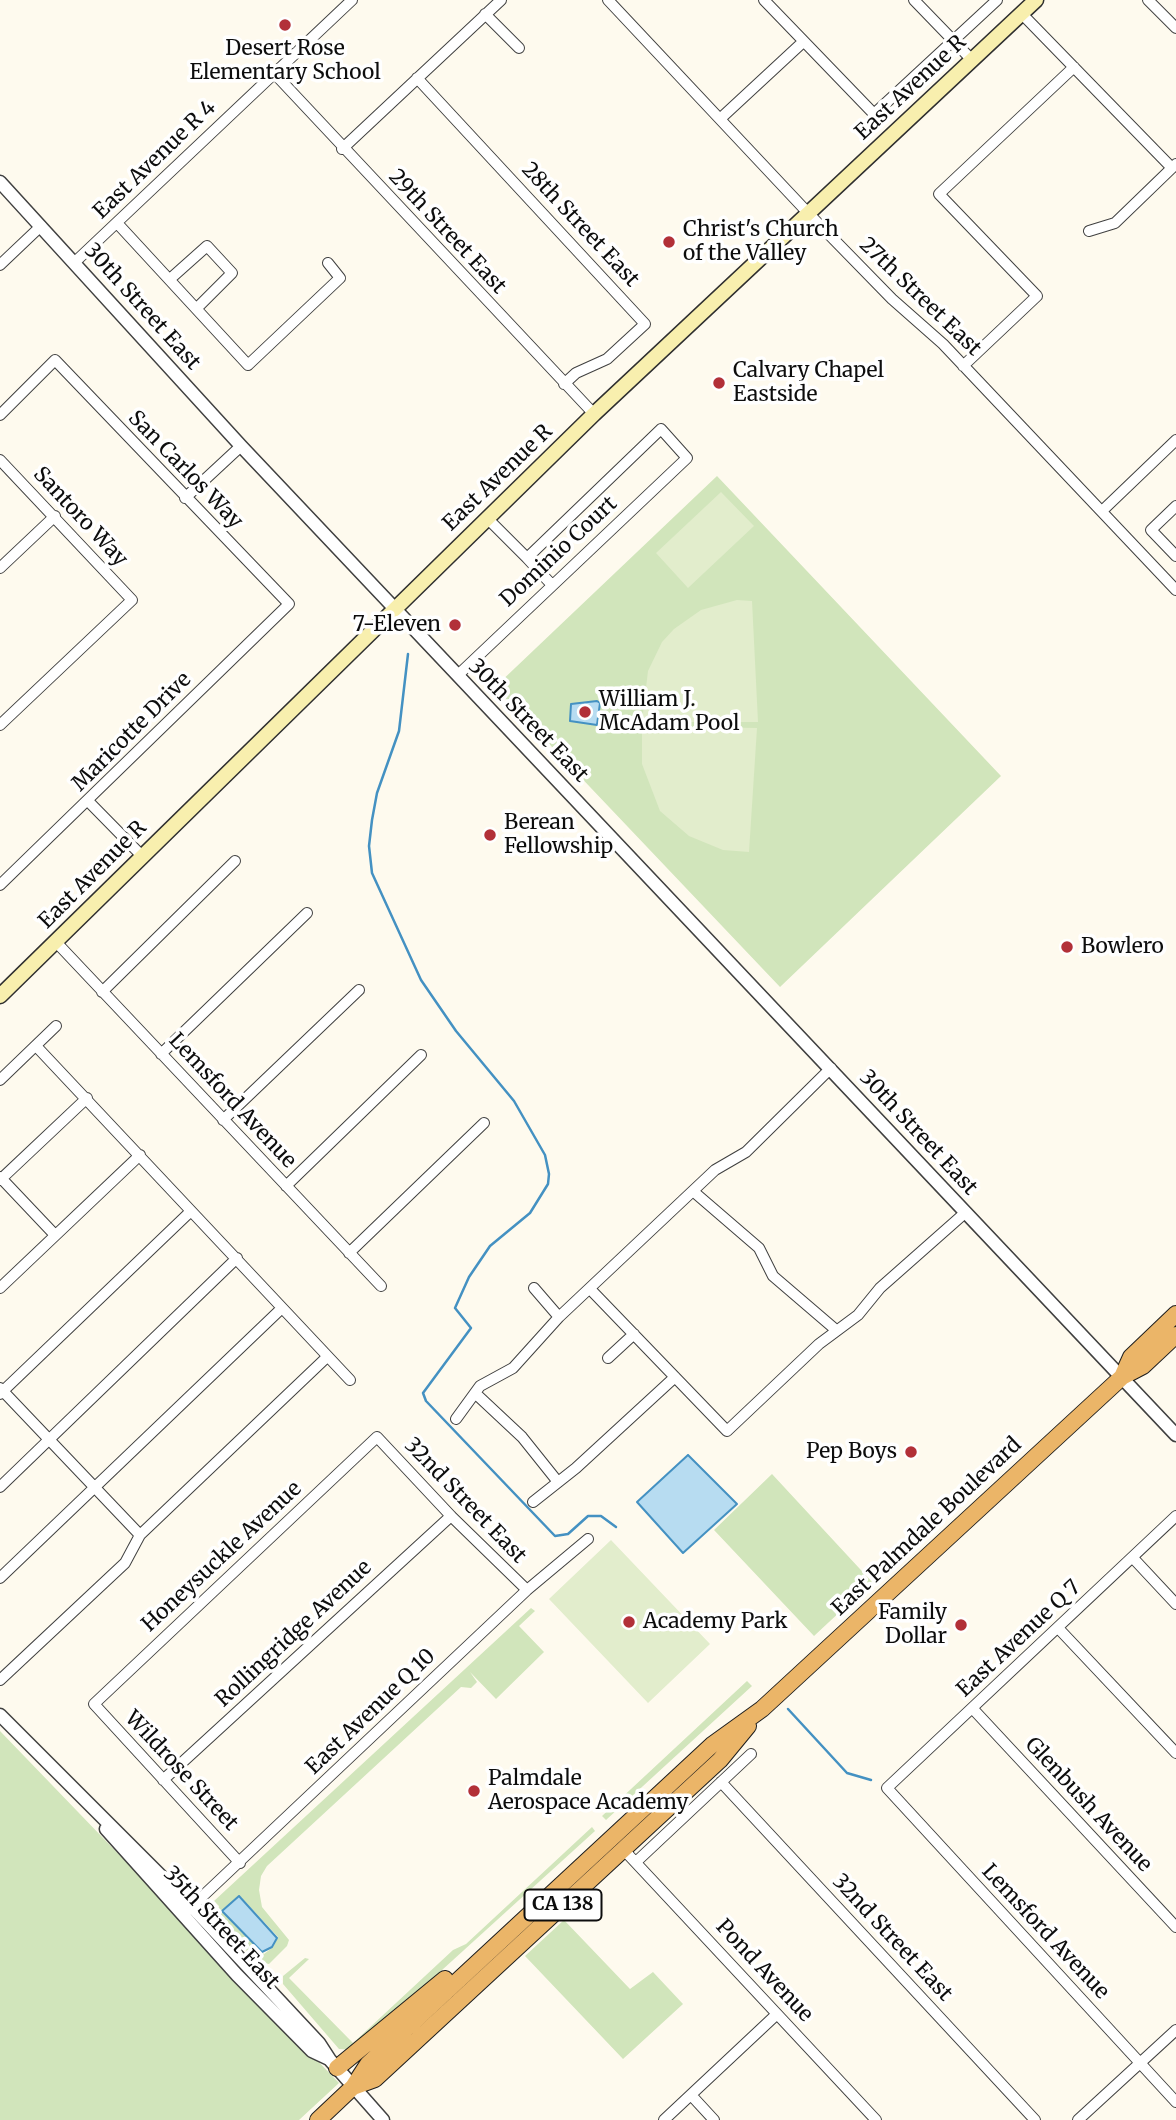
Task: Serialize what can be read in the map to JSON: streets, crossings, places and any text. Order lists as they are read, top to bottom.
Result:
{
  "streets": {
    "highway": ["East Palmdale Boulevard", "CA 138"],
    "main road": ["East Avenue R"],
    "street": [
      "East Avenue R 4",
      "28th Street East",
      "29th Street East",
      "27th Street East",
      "30th Street East",
      "San Carlos Way",
      "Santoro Way",
      "Dominio Court",
      "Maricotte Drive",
      "Lemsford Avenue",
      "32nd Street East",
      "Honeysuckle Avenue",
      "Rollingridge Avenue",
      "East Avenue Q 7",
      "East Avenue Q 10",
      "Wildrose Street",
      "Glenbush Avenue",
      "35th Street East",
      "Pond Avenue"
    ]
  },
  "crossings": [
    ["East Avenue R", "29th Street East"],
    ["East Avenue R", "27th Street East"],
    ["East Avenue R", "30th Street East"],
    ["East Avenue R", "Lemsford Avenue"],
    ["East Avenue R 4", "29th Street East"],
    ["East Avenue R 4", "30th Street East"],
    ["28th Street East", "29th Street East"],
    ["30th Street East", "Dominio Court"],
    ["30th Street East", "East Palmdale Boulevard"],
    ["San Carlos Way", "Maricotte Drive"],
    ["Lemsford Avenue", "East Avenue Q 7"],
    ["32nd Street East", "Honeysuckle Avenue"],
    ["32nd Street East", "Rollingridge Avenue"],
    ["32nd Street East", "East Avenue Q 10"],
    ["East Palmdale Boulevard", "35th Street East"],
    ["East Palmdale Boulevard", "Pond Avenue"],
    ["Honeysuckle Avenue", "Wildrose Street"],
    ["Rollingridge Avenue", "Wildrose Street"],
    ["East Avenue Q 7", "Glenbush Avenue"],
    ["East Avenue Q 10", "Wildrose Street"],
    ["East Avenue Q 10", "35th Street East"]
  ],
  "places": [
    "Desert Rose Elementary School",
    "Christ's Church of the Valley",
    "Calvary Chapel Eastside",
    "7-Eleven",
    "William J. McAdam Pool",
    "Berean Fellowship",
    "Bowlero",
    "Pep Boys",
    "Academy Park",
    "Family Dollar",
    "Palmdale Aerospace Academy"
  ]
}
